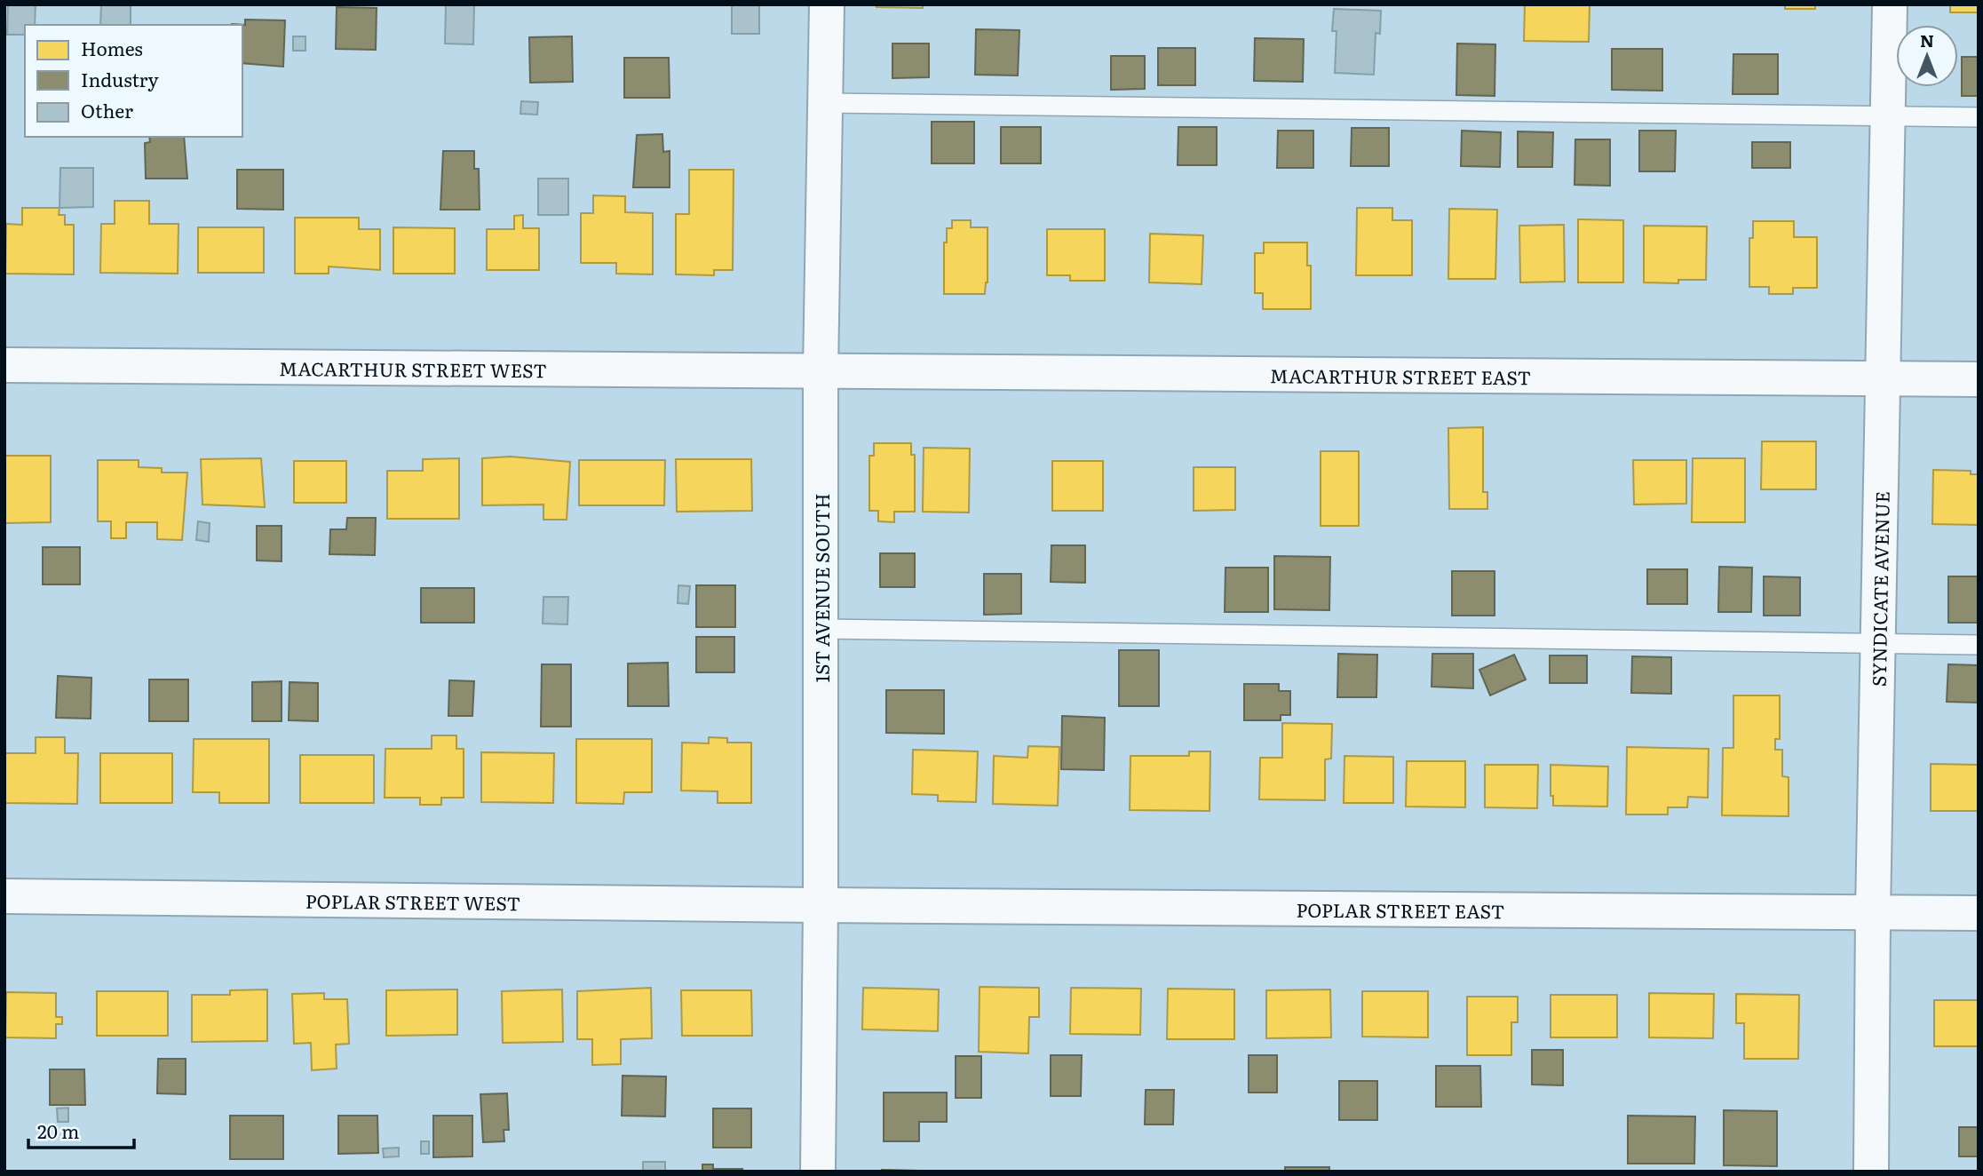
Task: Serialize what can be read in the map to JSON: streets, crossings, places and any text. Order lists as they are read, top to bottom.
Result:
{
  "streets": {
    "street": [
      "MACARTHUR STREET WEST",
      "MACARTHUR STREET EAST",
      "1ST AVENUE SOUTH",
      "SYNDICATE AVENUE",
      "POPLAR STREET WEST",
      "POPLAR STREET EAST"
    ]
  },
  "crossings": [
    ["MACARTHUR STREET WEST", "MACARTHUR STREET EAST"],
    ["MACARTHUR STREET WEST", "1ST AVENUE SOUTH"],
    ["MACARTHUR STREET EAST", "1ST AVENUE SOUTH"],
    ["MACARTHUR STREET EAST", "SYNDICATE AVENUE"],
    ["1ST AVENUE SOUTH", "POPLAR STREET WEST"],
    ["1ST AVENUE SOUTH", "POPLAR STREET EAST"],
    ["SYNDICATE AVENUE", "POPLAR STREET EAST"],
    ["POPLAR STREET WEST", "POPLAR STREET EAST"]
  ],
  "legend": ["Homes", "Industry", "Other"],
  "scale_bar": "20 m",
  "north": "top"
}
